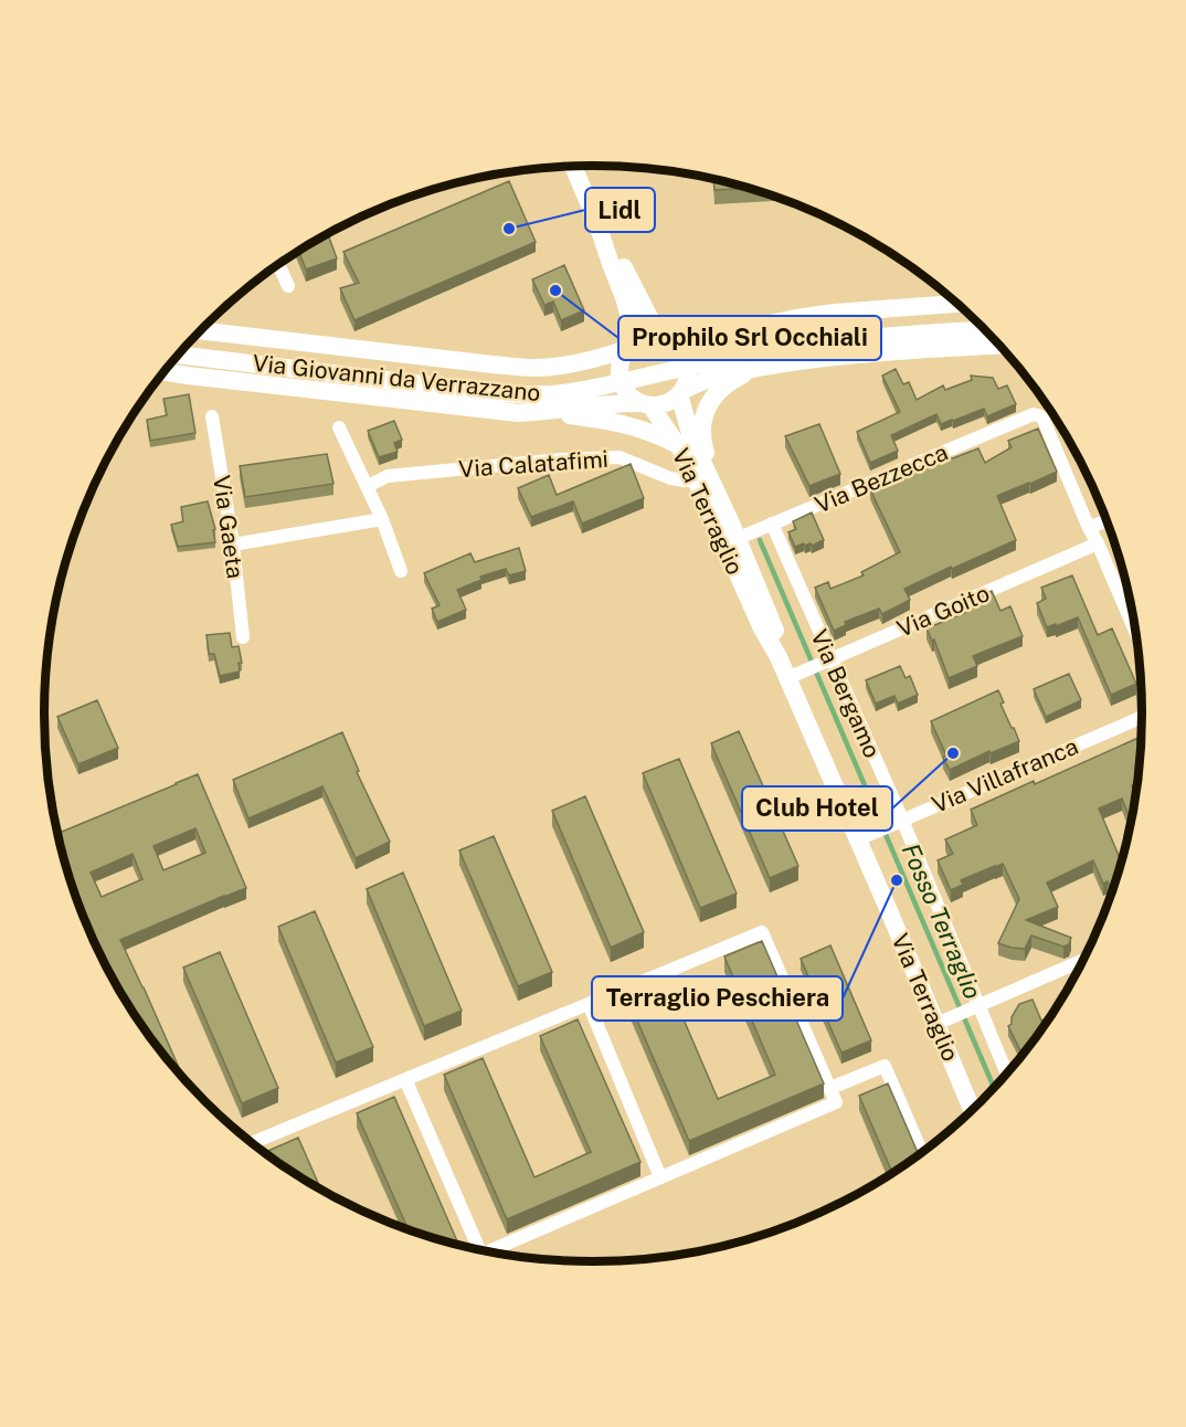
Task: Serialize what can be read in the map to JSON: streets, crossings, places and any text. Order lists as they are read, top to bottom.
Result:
{
  "streets": {
    "main road": ["Via Giovanni da Verrazzano", "Via Terraglio"],
    "street": [
      "Via Calatafimi",
      "Via Bezzecca",
      "Via Gaeta",
      "Via Goito",
      "Via Bergamo",
      "Via Villafranca"
    ]
  },
  "crossings": [
    ["Via Calatafimi", "Via Terraglio"],
    ["Via Bezzecca", "Via Terraglio"],
    ["Via Bezzecca", "Via Bergamo"],
    ["Via Terraglio", "Via Goito"],
    ["Via Terraglio", "Via Villafranca"],
    ["Via Goito", "Via Bergamo"],
    ["Via Bergamo", "Via Villafranca"]
  ],
  "water": ["Fosso Terraglio"],
  "places": [
    "Lidl",
    "Prophilo Srl Occhiali",
    "Club Hotel",
    "Terraglio Peschiera"
  ]
}
